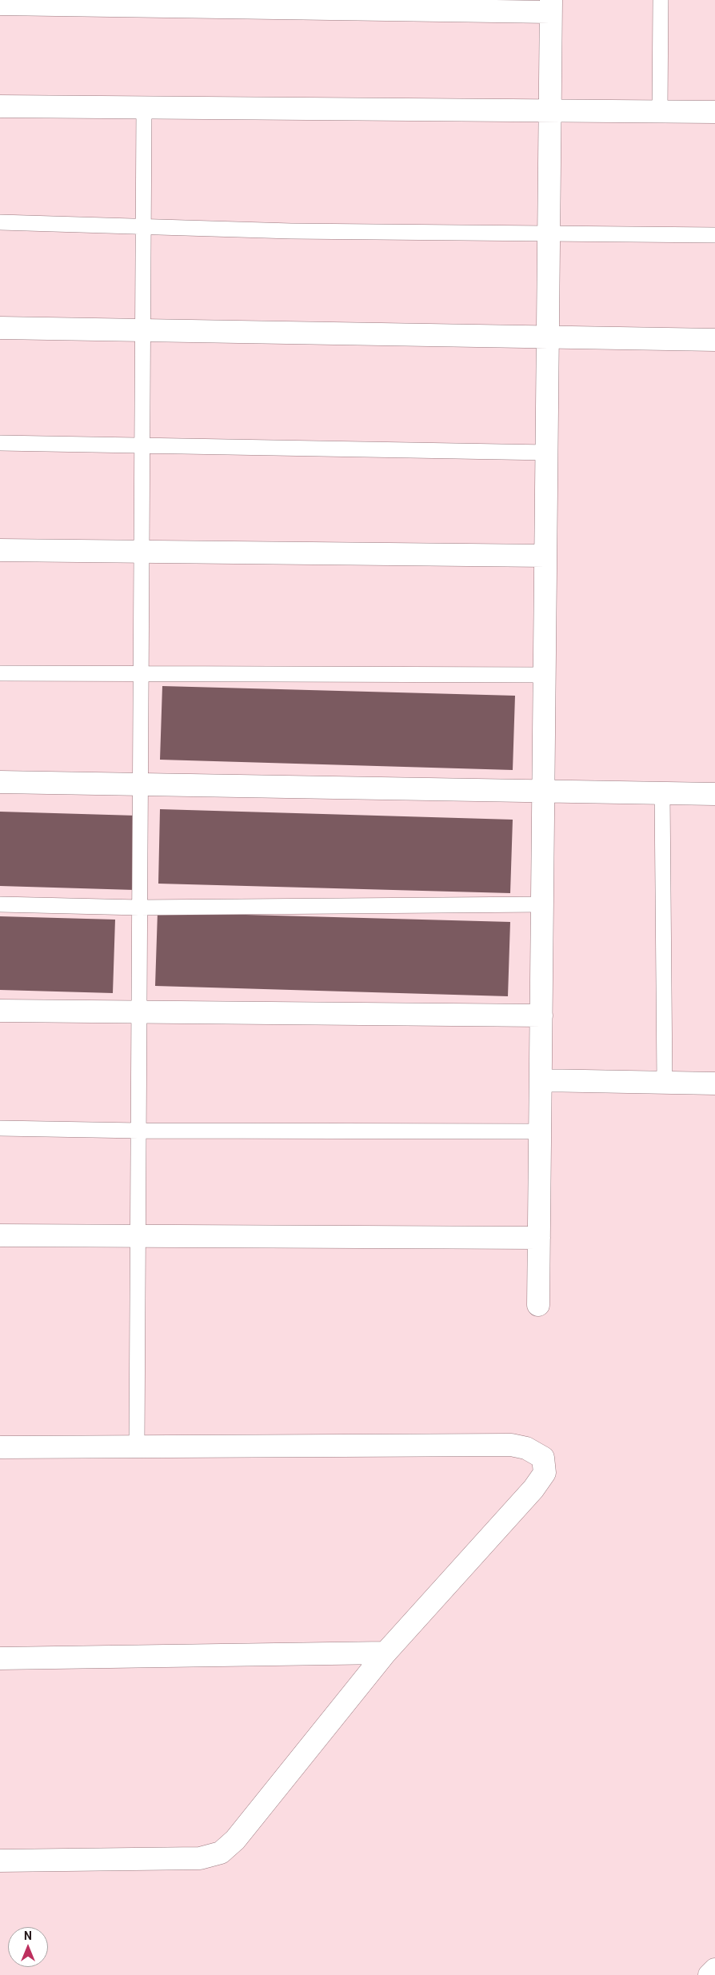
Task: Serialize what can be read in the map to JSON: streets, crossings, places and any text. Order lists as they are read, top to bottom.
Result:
{
  "north": "top"
}
